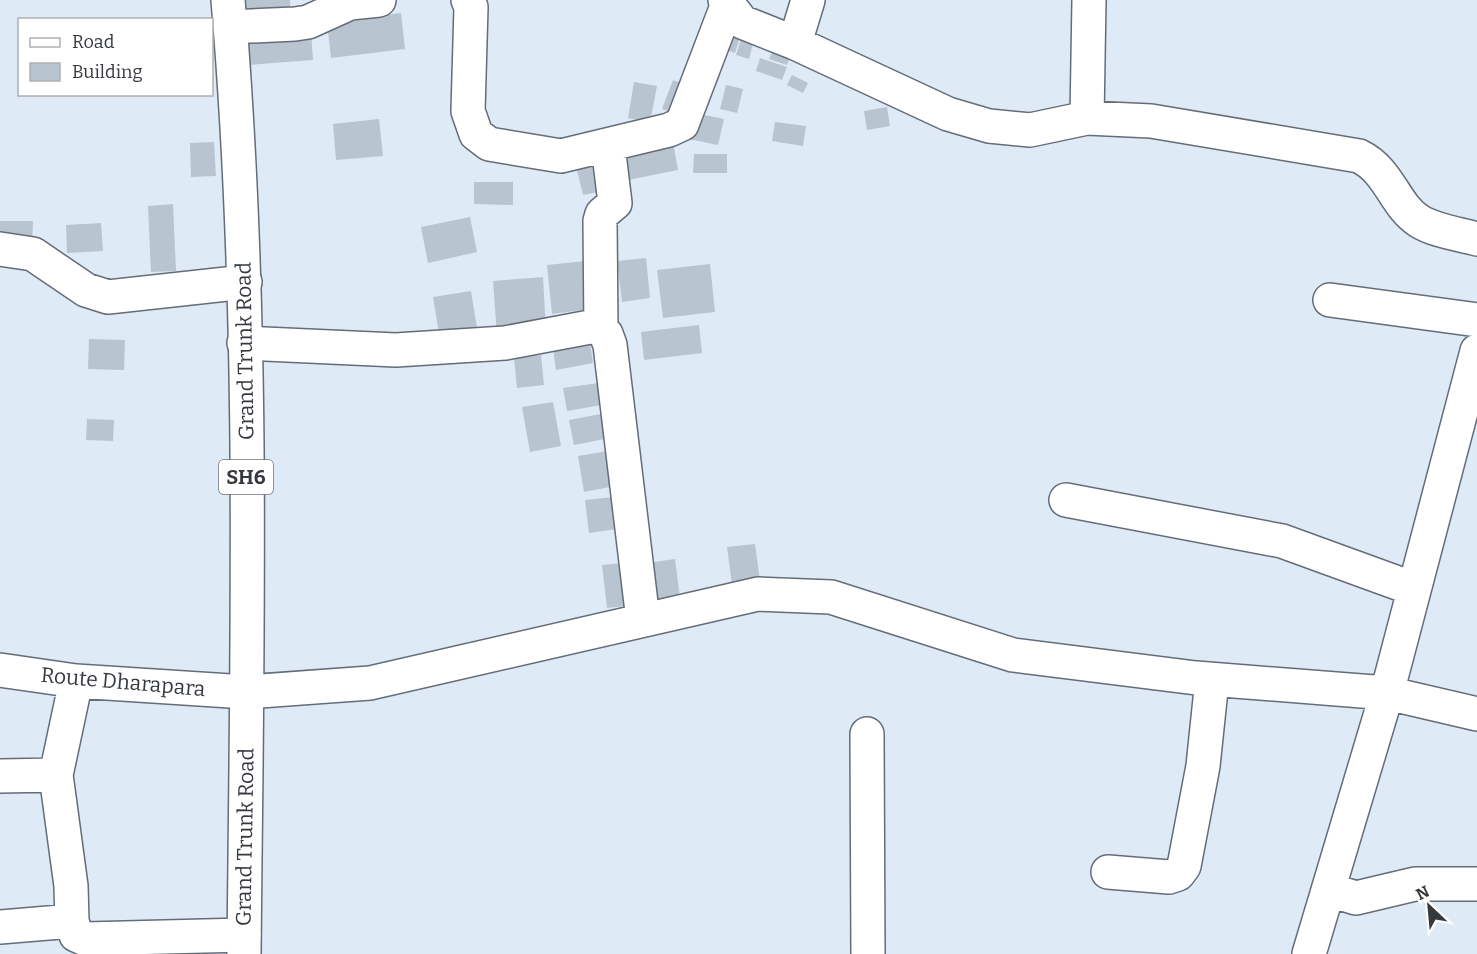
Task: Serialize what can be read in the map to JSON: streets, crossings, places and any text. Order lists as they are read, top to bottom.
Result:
{
  "streets": {
    "street": ["Grand Trunk Road", "SH6", "Route Dharapara"]
  },
  "crossings": [
    ["Grand Trunk Road", "Route Dharapara"]
  ],
  "legend": ["Road", "Building"],
  "north": "top left"
}
